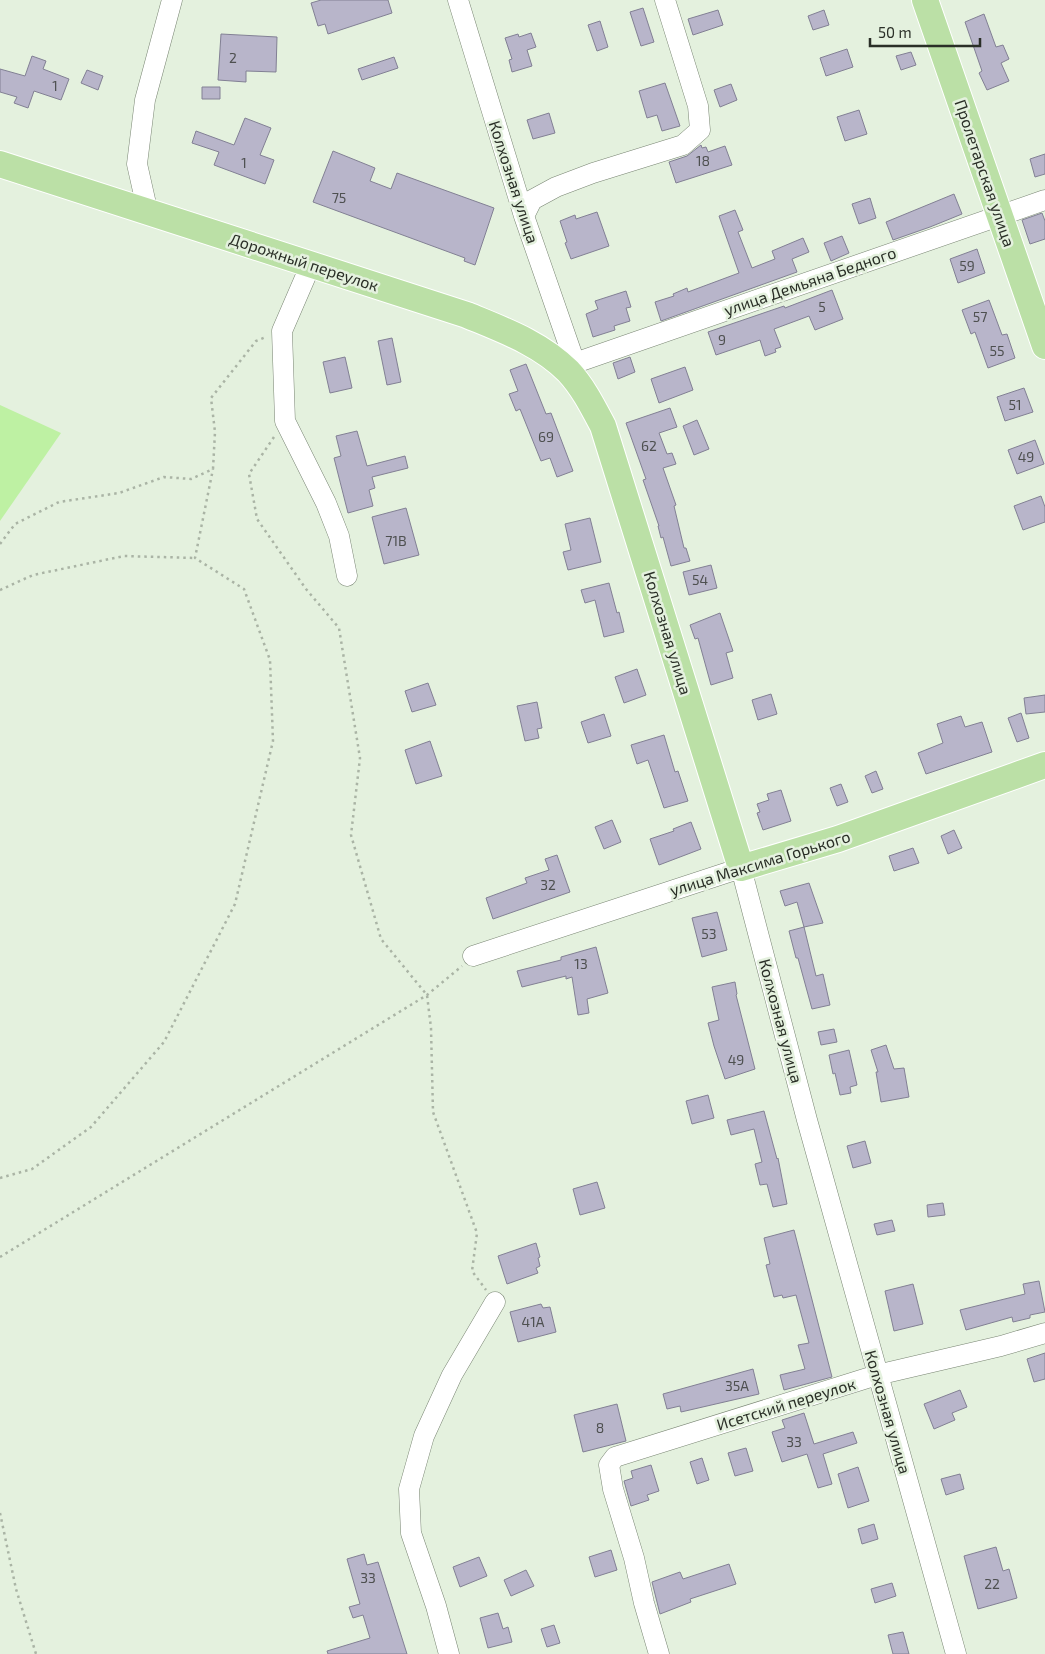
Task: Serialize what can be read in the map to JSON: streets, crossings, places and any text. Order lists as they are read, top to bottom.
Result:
{
  "streets": {
    "main road": [
      "Пролетарская улица",
      "Колхозная улица",
      "Дорожный переулок",
      "улица Максима Горького"
    ],
    "street": ["улица Демьяна Бедного", "Исетский переулок"]
  },
  "crossings": [
    ["Пролетарская улица", "улица Демьяна Бедного"],
    ["Колхозная улица", "Дорожный переулок"],
    ["Колхозная улица", "улица Демьяна Бедного"],
    ["Колхозная улица", "улица Максима Горького"],
    ["Колхозная улица", "Исетский переулок"],
    ["Дорожный переулок", "улица Демьяна Бедного"]
  ],
  "house_numbers": [
    "2",
    "1",
    "18",
    "1",
    "75",
    "59",
    "5",
    "57",
    "9",
    "55",
    "51",
    "69",
    "62",
    "49",
    "71В",
    "54",
    "32",
    "53",
    "13",
    "49",
    "41А",
    "35А",
    "8",
    "33",
    "33",
    "22"
  ],
  "scale_bar": "50 m"
}
